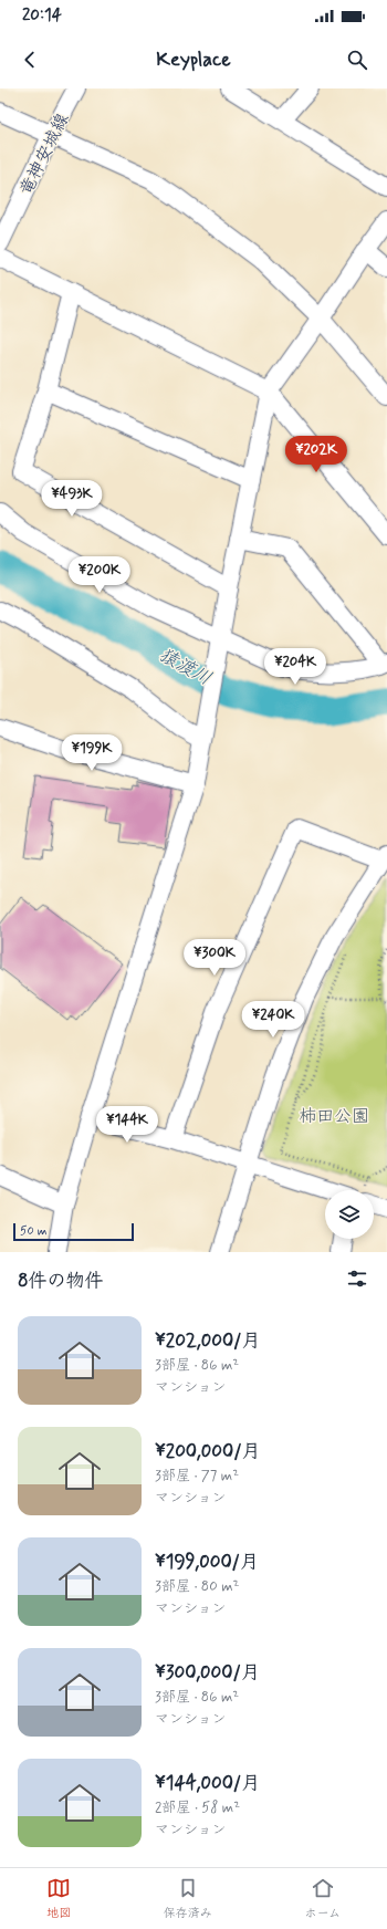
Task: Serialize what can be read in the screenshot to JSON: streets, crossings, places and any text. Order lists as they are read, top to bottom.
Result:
{
  "streets": {
    "street": ["竜神安城線"]
  },
  "water": ["猿渡川"],
  "parks": ["柿田公園"],
  "scale_bar": "50 m",
  "page": {
    "status": "20:14",
    "header": "Keyplace",
    "price": [
      "¥202K",
      "¥493K",
      "¥200K",
      "¥204K",
      "¥199K",
      "¥300K",
      "¥240K",
      "¥144K"
    ],
    "scale": "50 m",
    "heading": "8件の物件",
    "list": [
      {
        "name": "¥202,000/月",
        "note": "3部屋 · 86 m² · マンション"
      },
      {
        "name": "¥200,000/月",
        "note": "3部屋 · 77 m² · マンション"
      },
      {
        "name": "¥199,000/月",
        "note": "3部屋 · 80 m² · マンション"
      },
      {
        "name": "¥300,000/月",
        "note": "3部屋 · 86 m² · マンション"
      },
      {
        "name": "¥144,000/月",
        "note": "2部屋 · 58 m² · マンション"
      }
    ],
    "tabs": ["地図", "保存済み", "ホーム"]
  }
}
